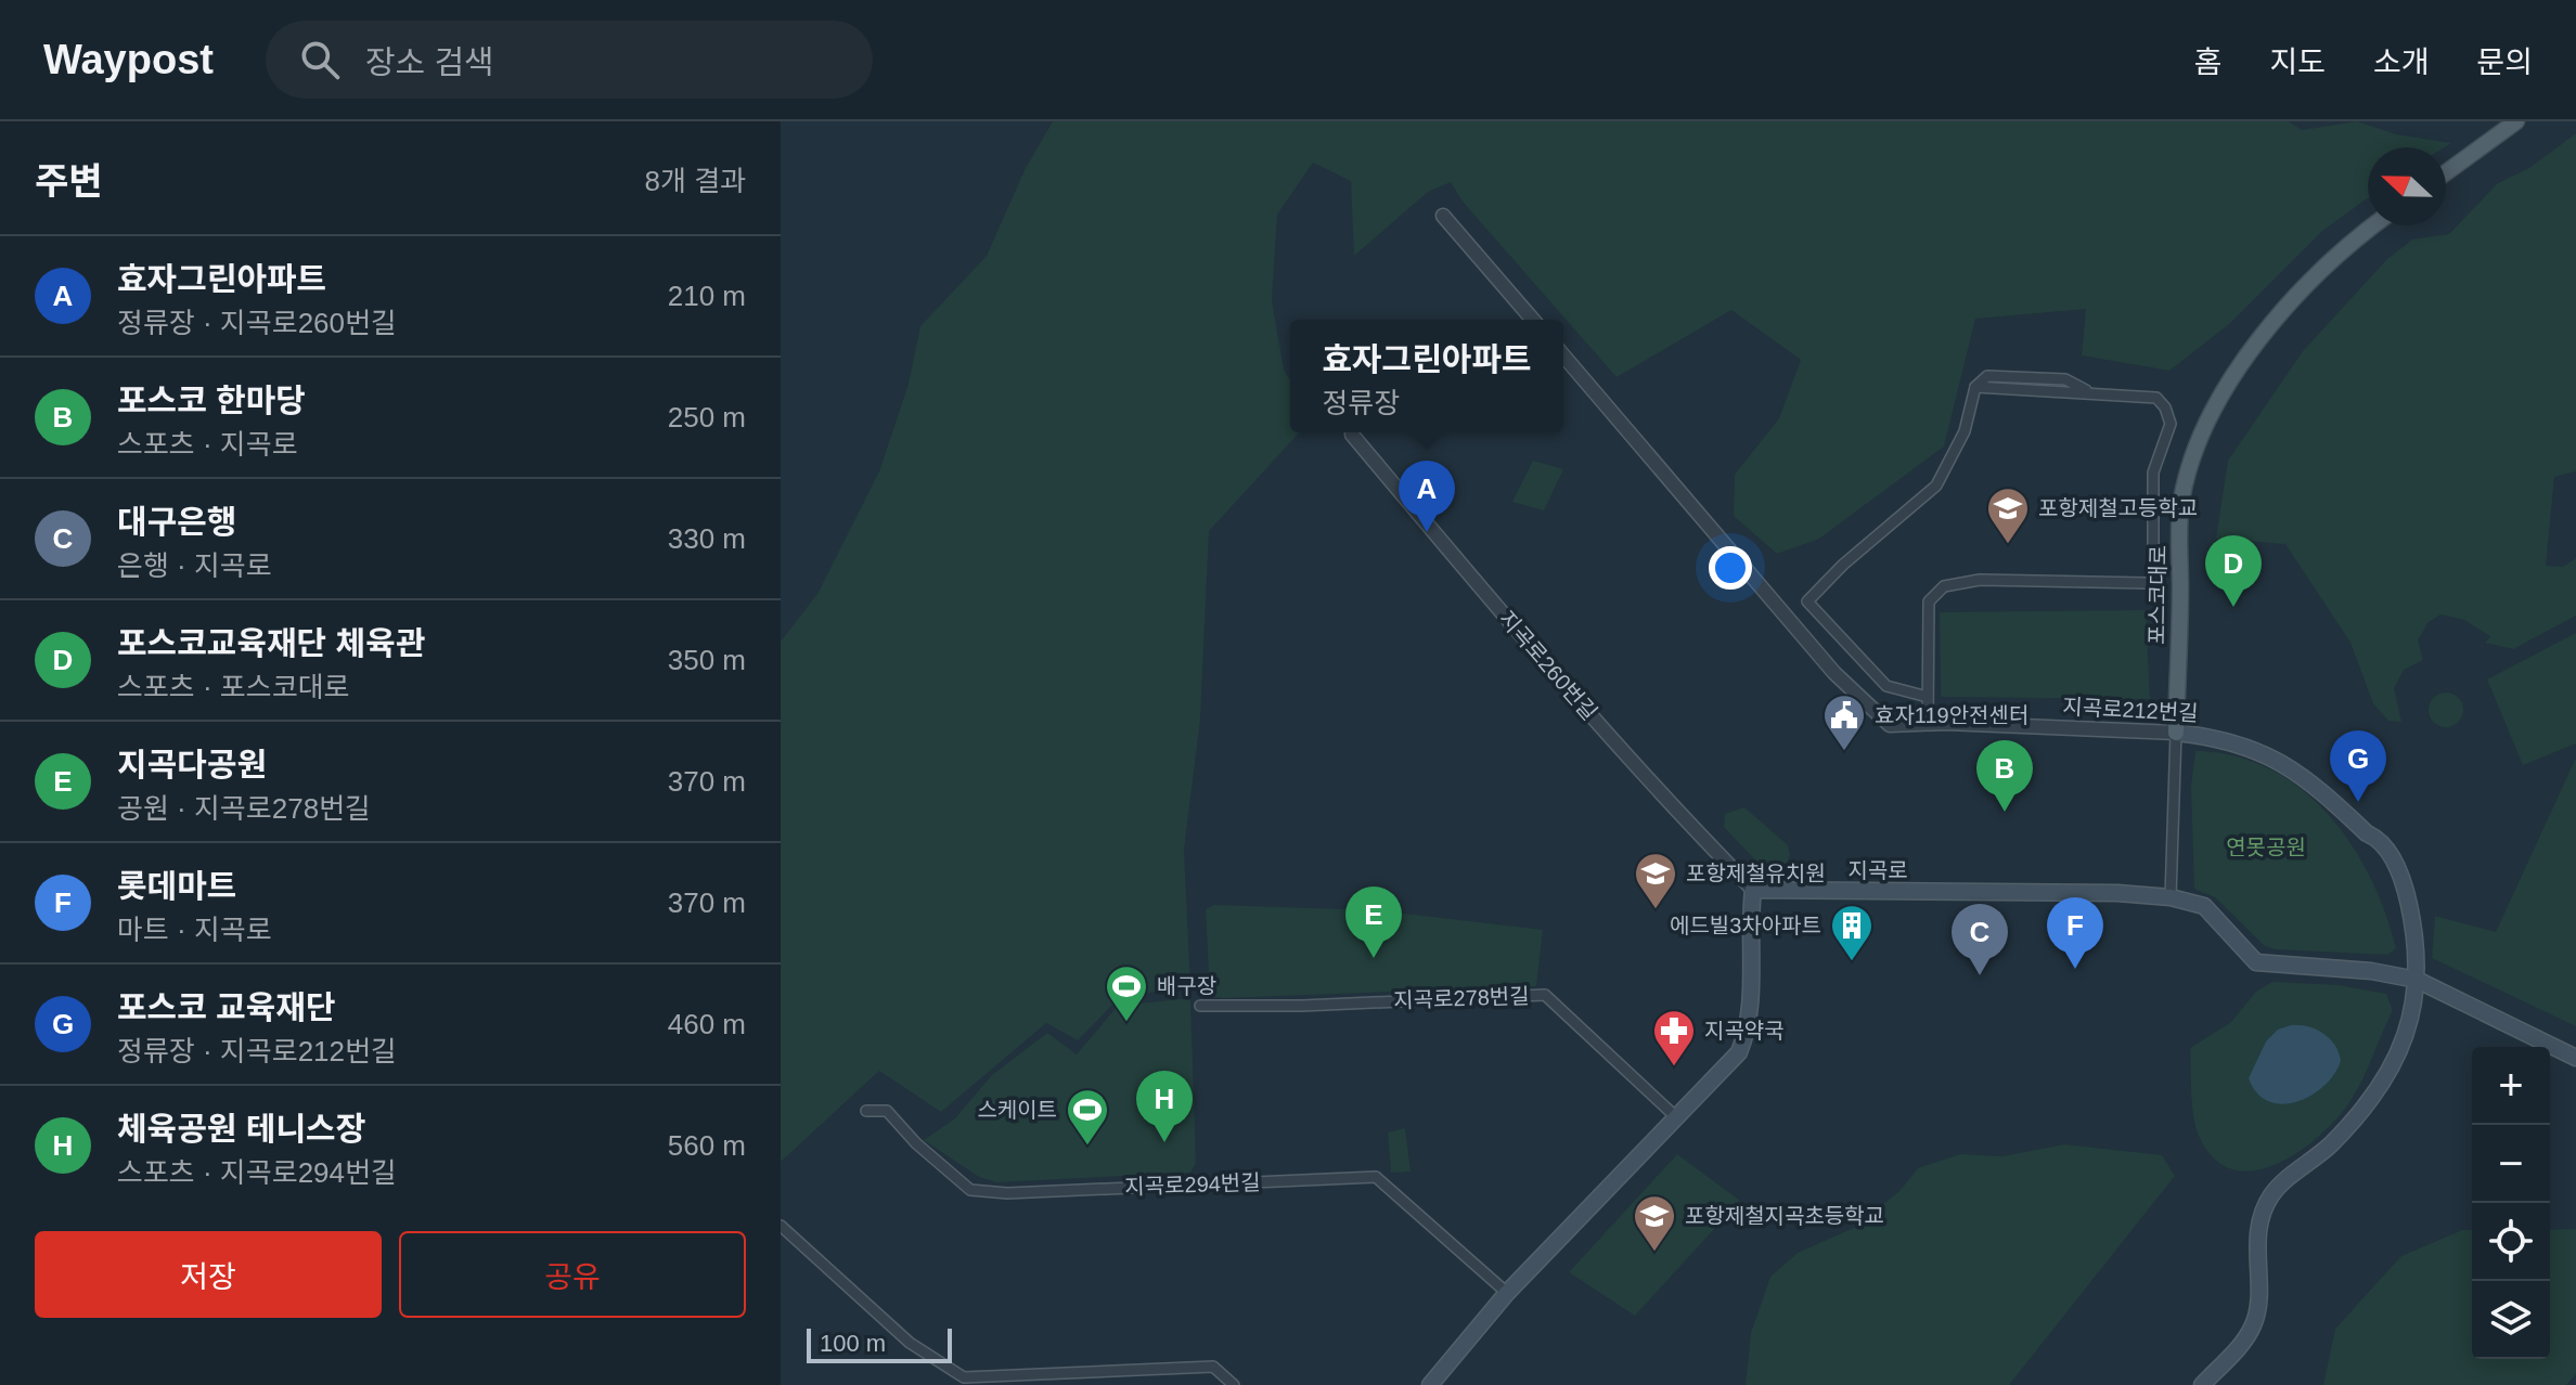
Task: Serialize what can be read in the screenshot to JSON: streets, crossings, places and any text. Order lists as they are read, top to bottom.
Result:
{
  "streets": {
    "main road": ["포스코대로", "지곡로212번길", "지곡로"],
    "street": ["지곡로260번길", "지곡로278번길", "지곡로294번길"]
  },
  "crossings": [
    ["포스코대로", "지곡로212번길"],
    ["포스코대로", "지곡로"],
    ["지곡로260번길", "지곡로"],
    ["지곡로212번길", "지곡로"]
  ],
  "parks": ["연못공원"],
  "places": {
    "school or university": ["포항제철고등학교", "포항제철유치원", "포항제철지곡초등학교"],
    "public building": ["효자119안전센터"],
    "building": ["에드빌3차아파트"],
    "sports": ["배구장", "스케이트"],
    "pharmacy": ["지곡약국"]
  },
  "scale_bar": "100 m",
  "north": "left",
  "page": {
    "header": "Waypost",
    "search": "장소 검색",
    "nav": [
      "홈",
      "지도",
      "소개",
      "문의"
    ],
    "heading": ["주변", "8개 결과"],
    "list": [
      {
        "mark": "A",
        "name": "효자그린아파트",
        "note": "정류장 · 지곡로260번길",
        "value": "210 m"
      },
      {
        "mark": "B",
        "name": "포스코 한마당",
        "note": "스포츠 · 지곡로",
        "value": "250 m"
      },
      {
        "mark": "C",
        "name": "대구은행",
        "note": "은행 · 지곡로",
        "value": "330 m"
      },
      {
        "mark": "D",
        "name": "포스코교육재단 체육관",
        "note": "스포츠 · 포스코대로",
        "value": "350 m"
      },
      {
        "mark": "E",
        "name": "지곡다공원",
        "note": "공원 · 지곡로278번길",
        "value": "370 m"
      },
      {
        "mark": "F",
        "name": "롯데마트",
        "note": "마트 · 지곡로",
        "value": "370 m"
      },
      {
        "mark": "G",
        "name": "포스코 교육재단",
        "note": "정류장 · 지곡로212번길",
        "value": "460 m"
      },
      {
        "mark": "H",
        "name": "체육공원 테니스장",
        "note": "스포츠 · 지곡로294번길",
        "value": "560 m"
      }
    ],
    "popup": ["효자그린아파트", "정류장"],
    "pins": [
      "A",
      "D",
      "G",
      "B",
      "E",
      "F",
      "C",
      "H"
    ],
    "map_buttons": ["+", "−"],
    "buttons": ["저장", "공유"],
    "scale": "100 m"
  }
}
